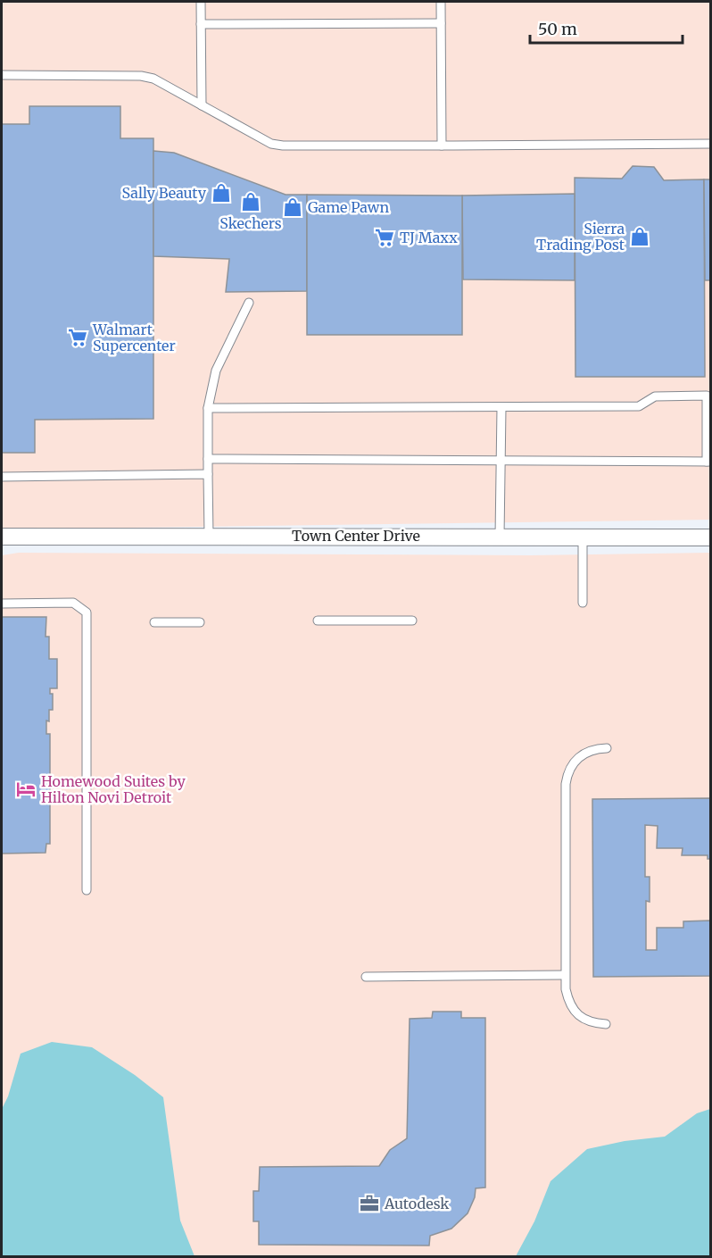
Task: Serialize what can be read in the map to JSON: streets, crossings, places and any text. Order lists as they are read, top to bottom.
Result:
{
  "streets": {
    "street": ["Town Center Drive"]
  },
  "places": {
    "shop": [
      "Sally Beauty",
      "Skechers",
      "Game Pawn",
      "Sierra Trading Post"
    ],
    "supermarket": ["TJ Maxx", "Walmart Supercenter"],
    "hotel": ["Homewood Suites by Hilton Novi Detroit"],
    "office": ["Autodesk"]
  },
  "scale_bar": "50 m"
}
